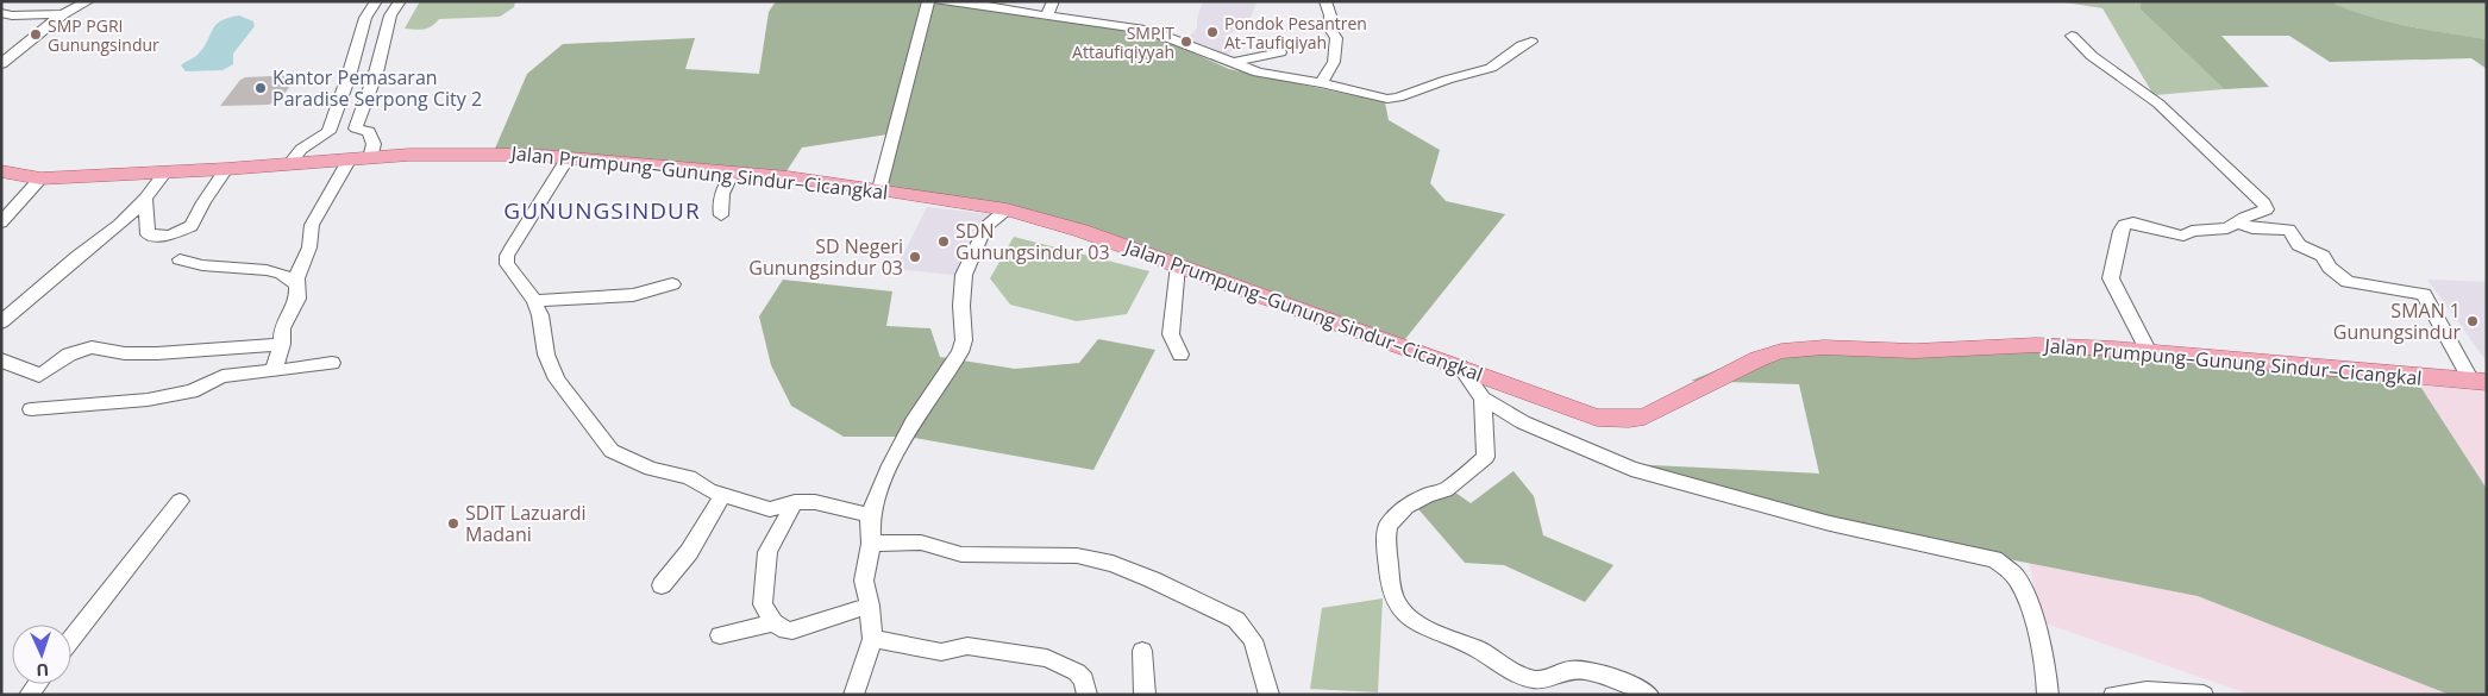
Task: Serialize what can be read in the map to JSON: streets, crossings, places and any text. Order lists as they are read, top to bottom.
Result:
{
  "streets": {
    "main road": ["Jalan Prumpung–Gunung Sindur–Cicangkal"]
  },
  "districts": ["GUNUNGSINDUR"],
  "places": [
    "Pondok Pesantren At-Taufiqiyah",
    "SMP PGRI Gunungsindur",
    "SMPIT Attaufiqiyyah",
    "Kantor Pemasaran Paradise Serpong City 2",
    "SDN Gunungsindur 03",
    "SD Negeri Gunungsindur 03",
    "SMAN 1 Gunungsindur",
    "SDIT Lazuardi Madani"
  ],
  "north": "bottom"
}
